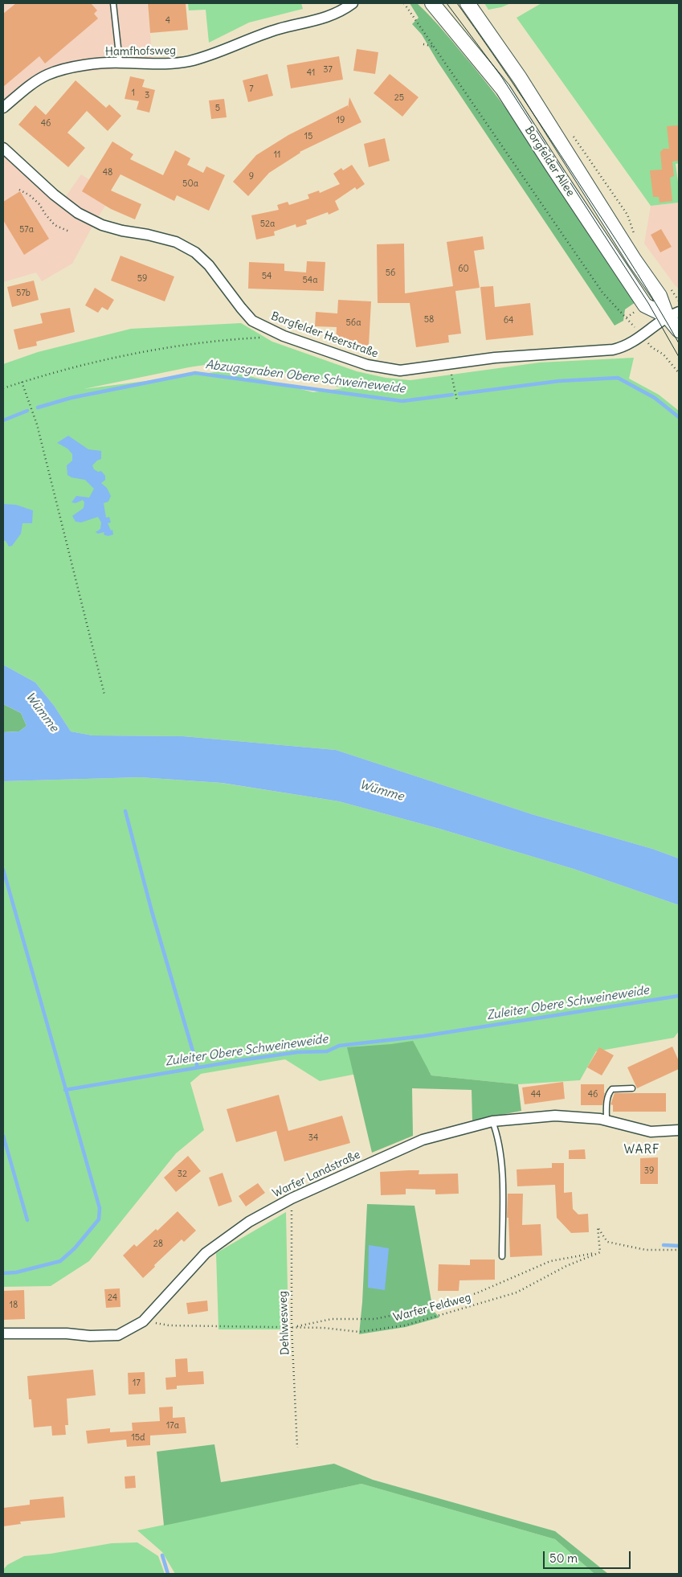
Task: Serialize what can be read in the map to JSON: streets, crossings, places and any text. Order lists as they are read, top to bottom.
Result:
{
  "streets": {
    "main road": ["Borgfelder Allee"],
    "street": ["Hamfhofsweg", "Borgfelder Heerstraße", "Warfer Landstraße"],
    "path": ["Warfer Feldweg", "Dehlwesweg"]
  },
  "crossings": [
    ["Borgfelder Allee", "Borgfelder Heerstraße"],
    ["Warfer Landstraße", "Warfer Feldweg"],
    ["Warfer Landstraße", "Dehlwesweg"],
    ["Warfer Feldweg", "Dehlwesweg"]
  ],
  "districts": ["WARF"],
  "water": ["Abzugsgraben Obere Schweineweide", "Wümme", "Zuleiter Obere Schweineweide"],
  "house_numbers": [
    "4",
    "37",
    "41",
    "7",
    "1",
    "3",
    "25",
    "5",
    "19",
    "46",
    "15",
    "11",
    "48",
    "9",
    "50a",
    "52a",
    "57a",
    "60",
    "56",
    "54",
    "59",
    "54a",
    "57b",
    "58",
    "64",
    "56a",
    "44",
    "46",
    "34",
    "39",
    "32",
    "28",
    "24",
    "18",
    "17",
    "17a",
    "15d"
  ],
  "scale_bar": "50 m"
}
